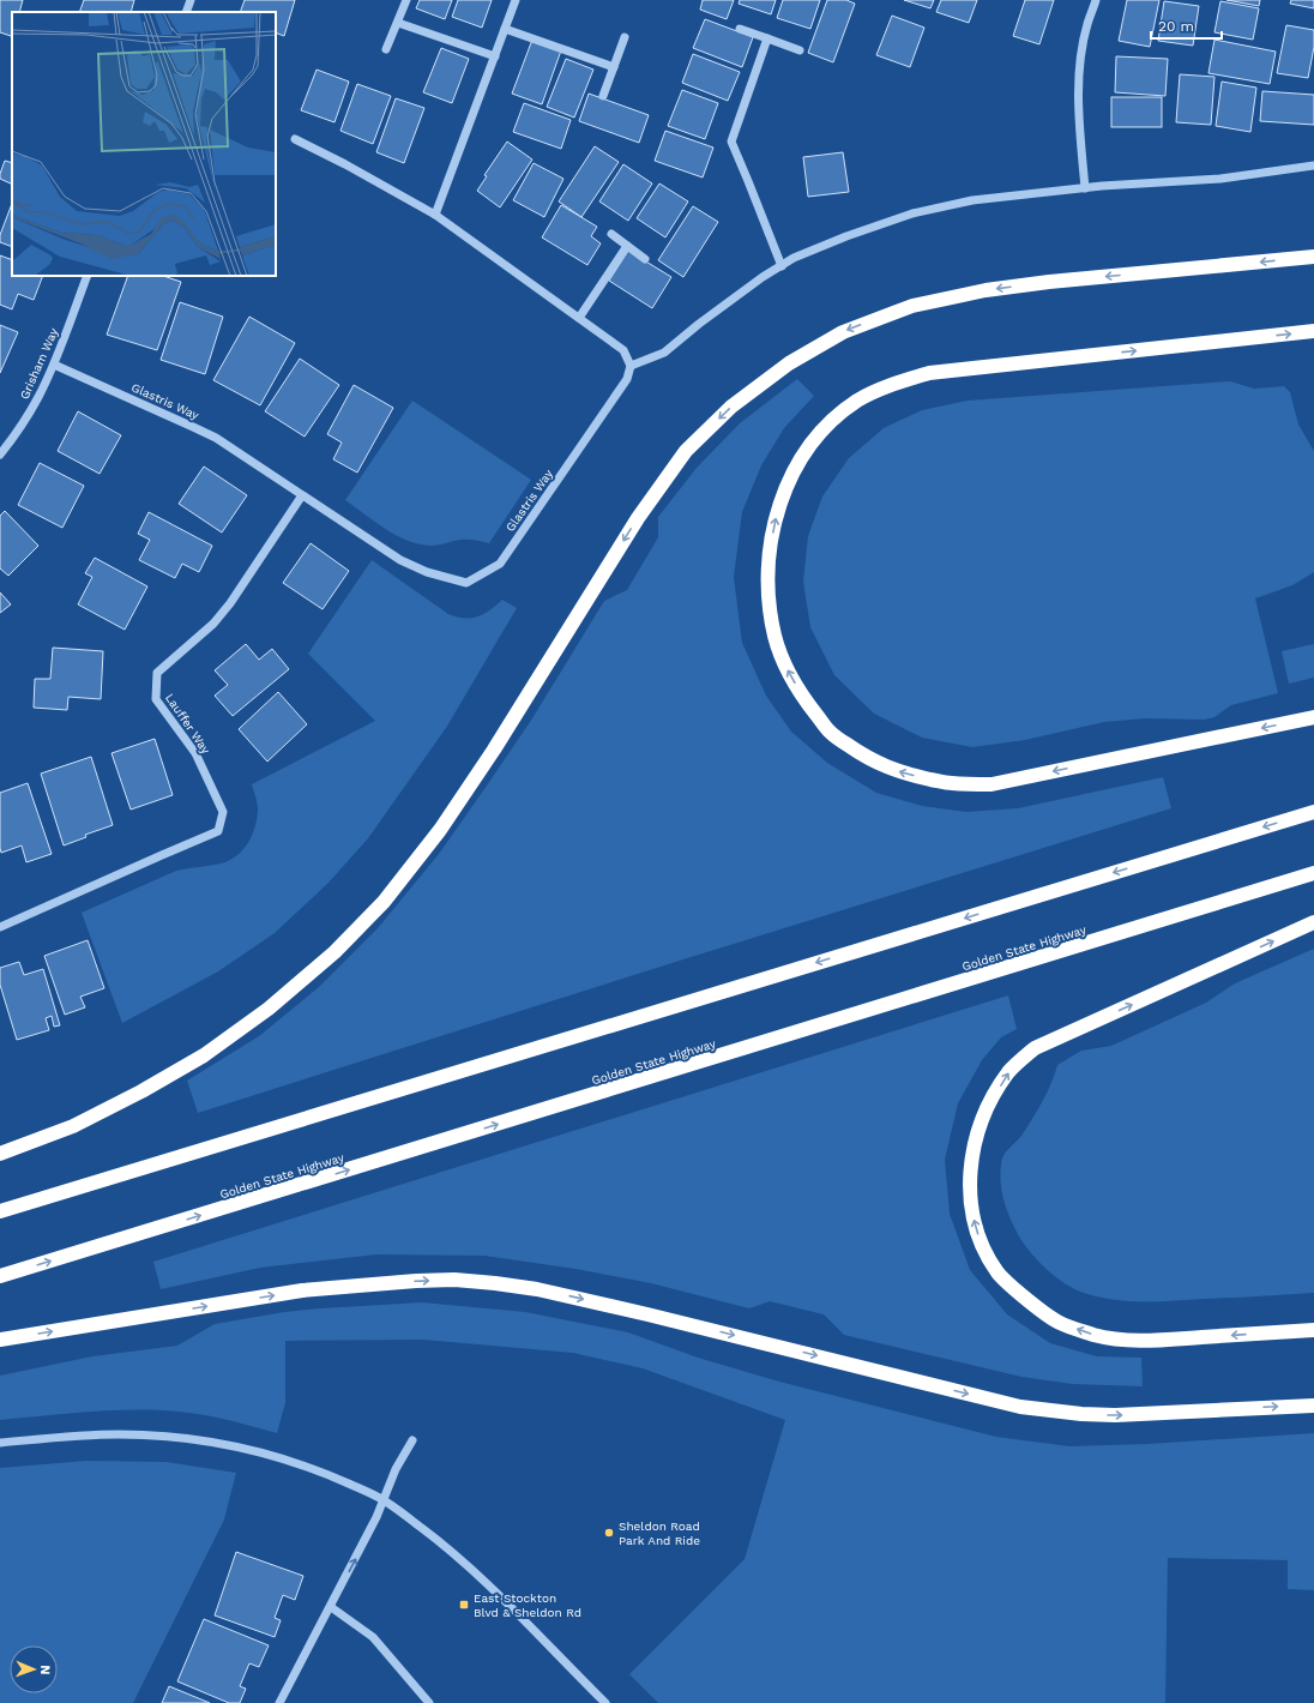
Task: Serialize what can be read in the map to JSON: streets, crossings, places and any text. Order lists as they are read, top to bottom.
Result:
{
  "streets": {
    "highway": ["Golden State Highway"],
    "street": ["Grisham Way", "Glastris Way", "Lauffer Way"]
  },
  "crossings": [
    ["Grisham Way", "Glastris Way"],
    ["Glastris Way", "Lauffer Way"]
  ],
  "places": {
    "other": ["Sheldon Road Park And Ride"],
    "transit": ["East Stockton Blvd & Sheldon Rd"]
  },
  "scale_bar": "20 m",
  "north": "right"
}
